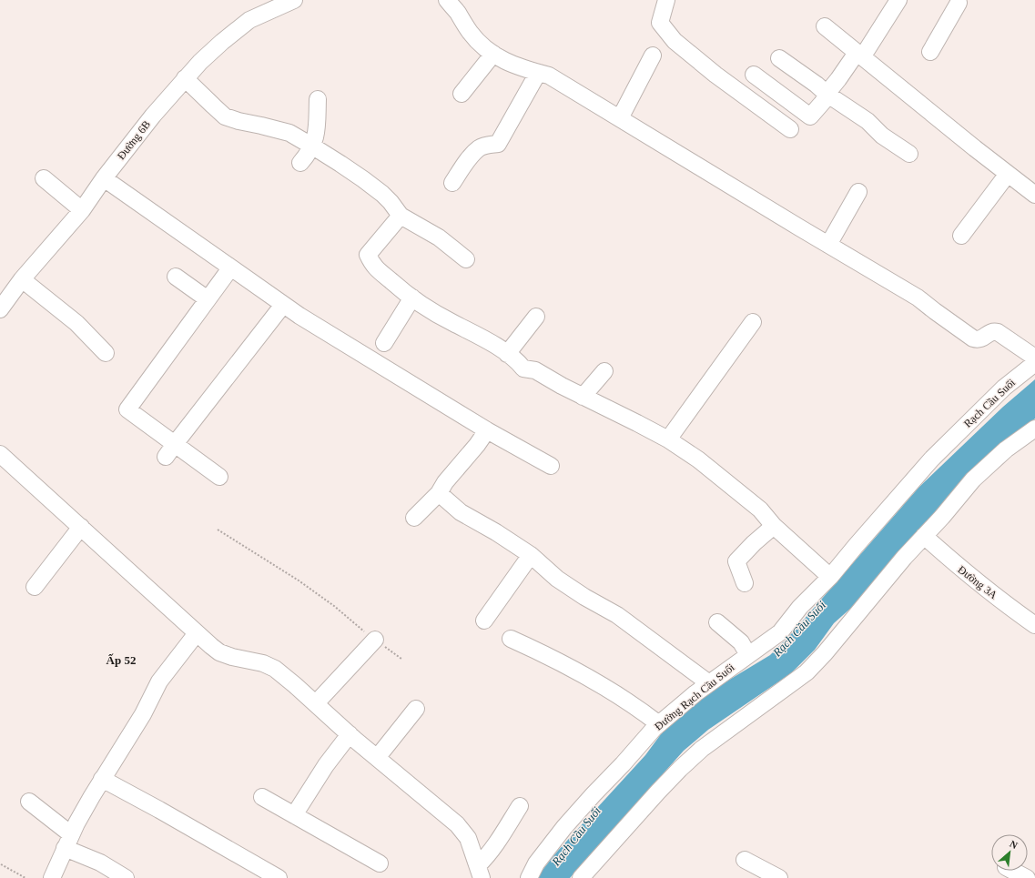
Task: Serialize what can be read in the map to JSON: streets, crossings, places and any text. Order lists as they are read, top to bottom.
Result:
{
  "streets": {
    "street": [
      "Đường 6B",
      "Rạch Cầu Suối",
      "Đường 3A",
      "Đường Rạch Cầu Suối"
    ]
  },
  "crossings": [
    ["Rạch Cầu Suối", "Đường Rạch Cầu Suối"]
  ],
  "districts": ["Ấp 52"],
  "water": ["Rạch Cầu Suối"],
  "north": "top right"
}
